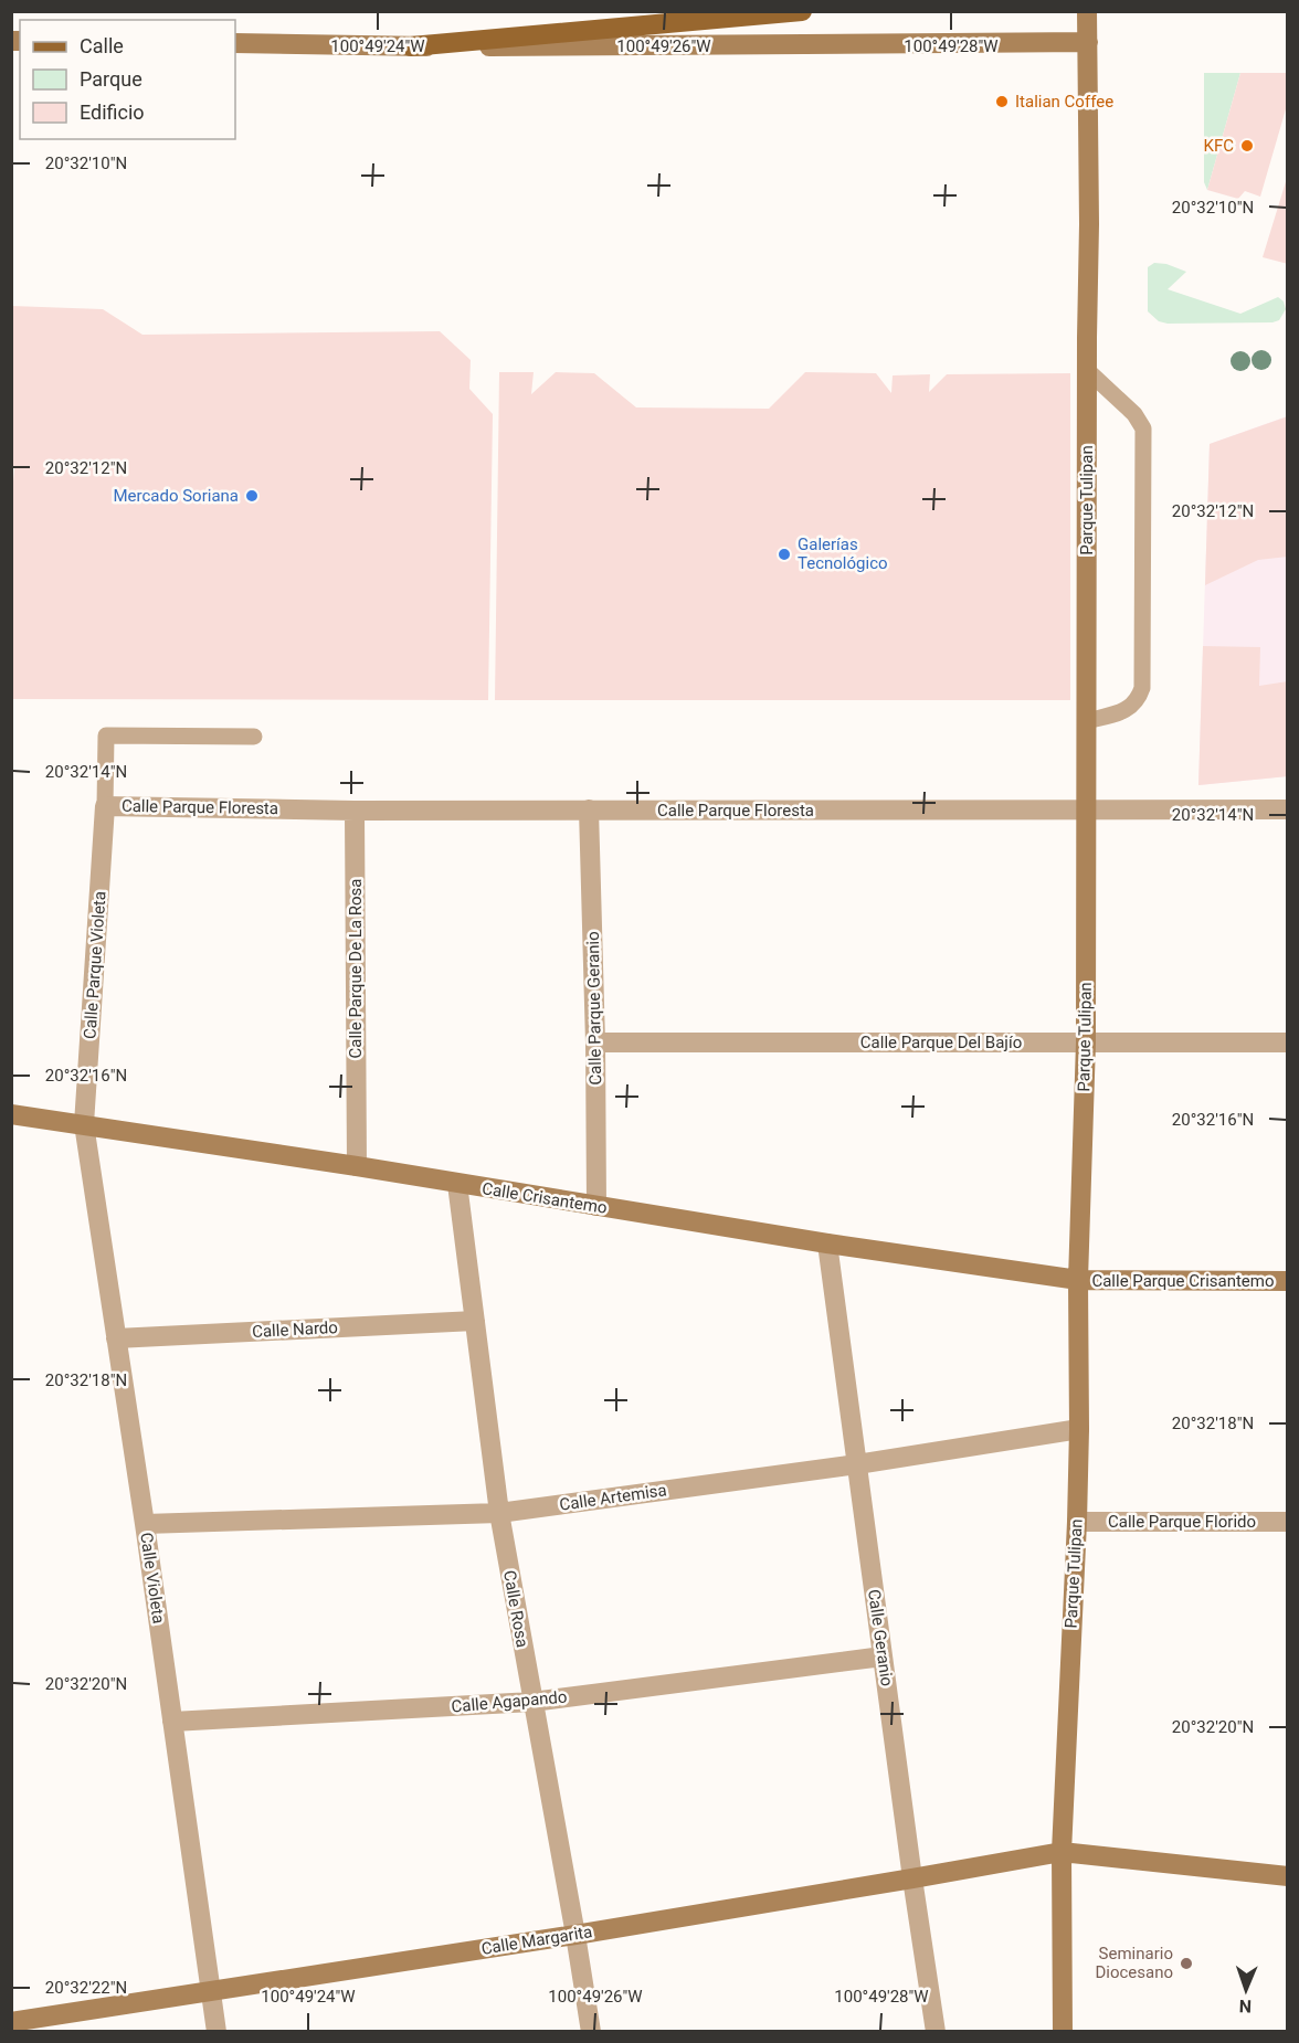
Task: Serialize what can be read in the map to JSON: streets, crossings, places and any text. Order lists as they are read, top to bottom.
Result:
{
  "streets": {
    "main road": [
      "Parque Tulipan",
      "Calle Crisantemo",
      "Calle Parque Crisantemo",
      "Calle Margarita"
    ],
    "street": [
      "Calle Parque Floresta",
      "Calle Parque Violeta",
      "Calle Parque De La Rosa",
      "Calle Parque Geranio",
      "Calle Parque Del Bajío",
      "Calle Nardo",
      "Calle Artemisa",
      "Calle Parque Florido",
      "Calle Violeta",
      "Calle Rosa",
      "Calle Geranio",
      "Calle Agapando"
    ]
  },
  "crossings": [
    ["Parque Tulipan", "Calle Parque Floresta"],
    ["Parque Tulipan", "Calle Parque Del Bajío"],
    ["Parque Tulipan", "Calle Crisantemo"],
    ["Parque Tulipan", "Calle Parque Crisantemo"],
    ["Parque Tulipan", "Calle Artemisa"],
    ["Parque Tulipan", "Calle Parque Florido"],
    ["Parque Tulipan", "Calle Margarita"],
    ["Calle Parque Floresta", "Calle Parque Violeta"],
    ["Calle Parque Floresta", "Calle Parque De La Rosa"],
    ["Calle Parque Floresta", "Calle Parque Geranio"],
    ["Calle Parque Violeta", "Calle Crisantemo"],
    ["Calle Parque Violeta", "Calle Violeta"],
    ["Calle Parque De La Rosa", "Calle Crisantemo"],
    ["Calle Parque Geranio", "Calle Parque Del Bajío"],
    ["Calle Parque Geranio", "Calle Crisantemo"],
    ["Calle Crisantemo", "Calle Parque Crisantemo"],
    ["Calle Crisantemo", "Calle Violeta"],
    ["Calle Crisantemo", "Calle Rosa"],
    ["Calle Crisantemo", "Calle Geranio"],
    ["Calle Nardo", "Calle Violeta"],
    ["Calle Nardo", "Calle Rosa"],
    ["Calle Artemisa", "Calle Violeta"],
    ["Calle Artemisa", "Calle Rosa"],
    ["Calle Artemisa", "Calle Geranio"],
    ["Calle Violeta", "Calle Agapando"],
    ["Calle Violeta", "Calle Margarita"],
    ["Calle Rosa", "Calle Agapando"],
    ["Calle Rosa", "Calle Margarita"],
    ["Calle Geranio", "Calle Agapando"],
    ["Calle Geranio", "Calle Margarita"]
  ],
  "places": [
    "Italian Coffee",
    "KFC",
    "Mercado Soriana",
    "Galerías Tecnológico",
    "Seminario Diocesano"
  ],
  "legend": ["Calle", "Parque", "Edificio"],
  "north": "bottom",
  "coordinates": [
    "100°49'24\"W",
    "100°49'26\"W",
    "100°49'28\"W",
    "20°32'10\"N",
    "20°32'12\"N",
    "20°32'14\"N",
    "20°32'16\"N",
    "20°32'18\"N",
    "20°32'20\"N",
    "20°32'22\"N"
  ]
}
